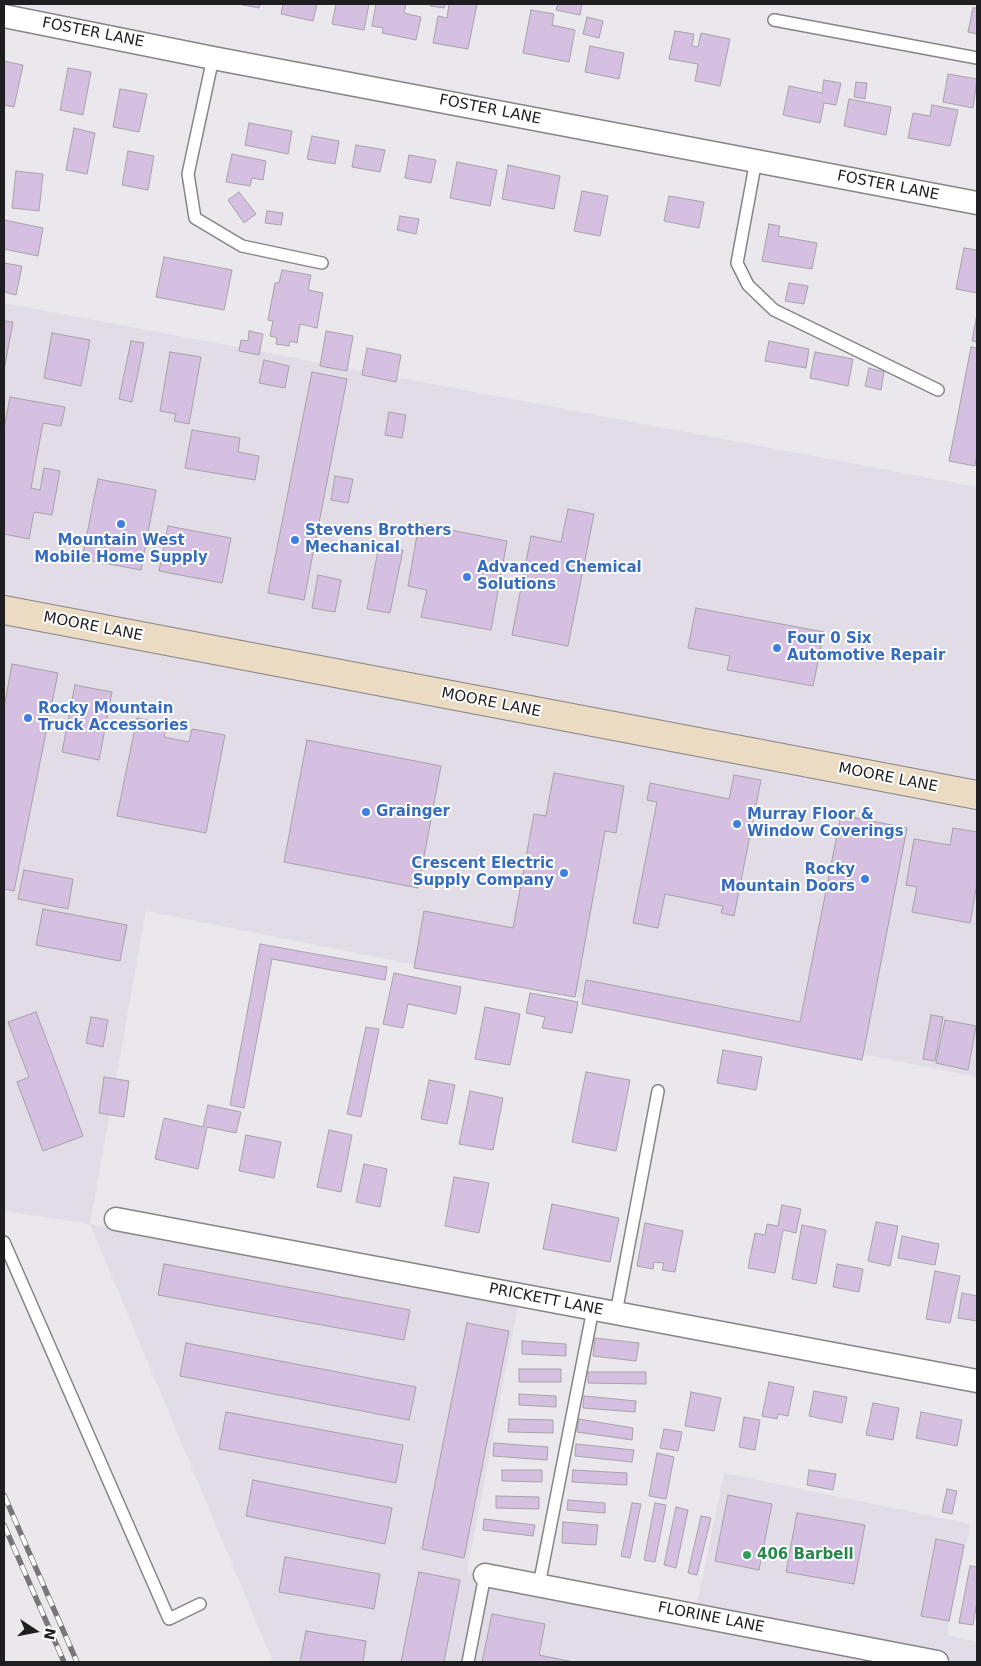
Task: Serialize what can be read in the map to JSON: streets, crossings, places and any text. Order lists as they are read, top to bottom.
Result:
{
  "streets": {
    "street": [
      "FOSTER LANE",
      "MOORE LANE",
      "PRICKETT LANE",
      "FLORINE LANE"
    ]
  },
  "places": [
    "Mountain West Mobile Home Supply",
    "Stevens Brothers Mechanical",
    "Advanced Chemical Solutions",
    "Four 0 Six Automotive Repair",
    "Rocky Mountain Truck Accessories",
    "Grainger",
    "Murray Floor & Window Coverings",
    "Crescent Electric Supply Company",
    "Rocky Mountain Doors",
    "406 Barbell"
  ],
  "north": "right"
}
